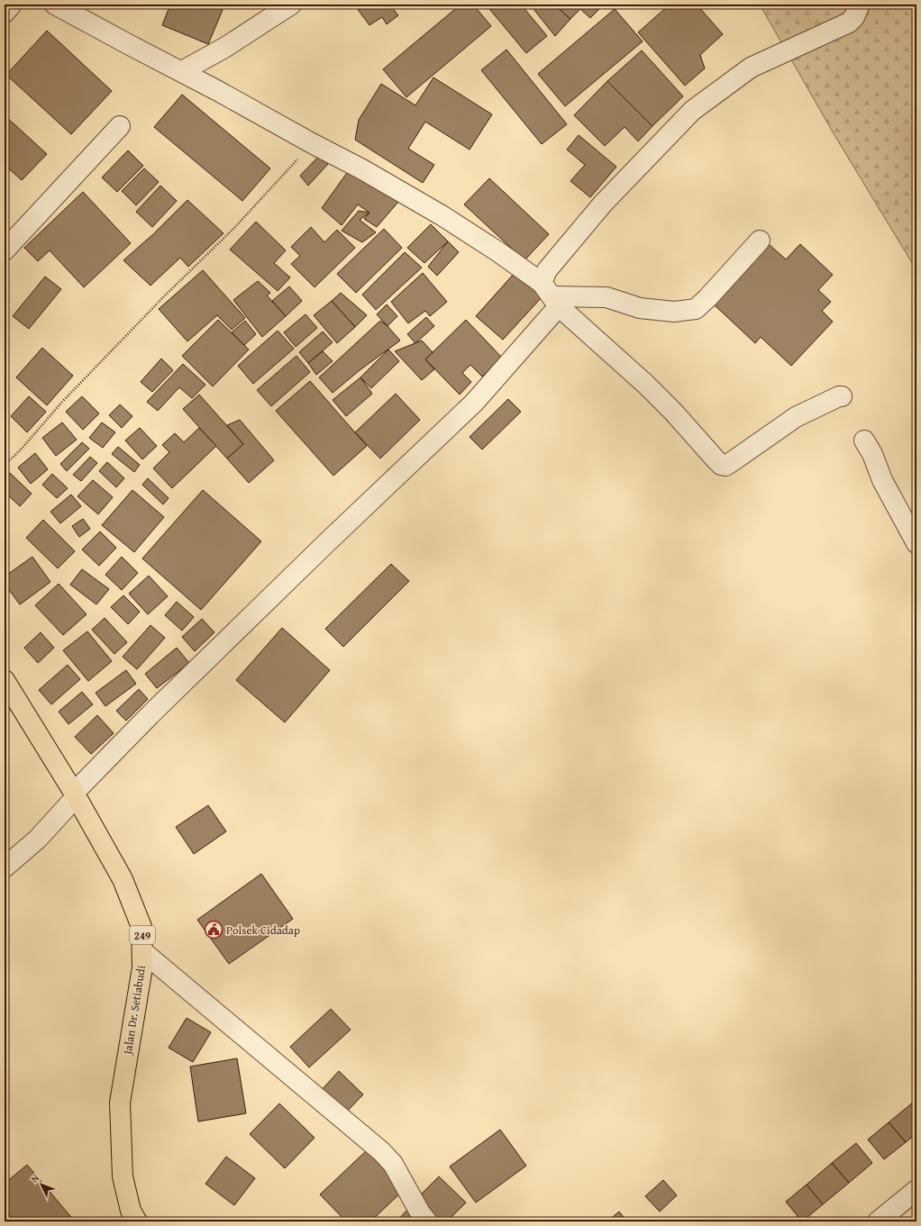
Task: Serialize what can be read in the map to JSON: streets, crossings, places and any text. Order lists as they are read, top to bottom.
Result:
{
  "streets": {
    "main road": ["249", "Jalan Dr. Setiabudi"]
  },
  "places": {
    "public building": ["Polsek Cidadap"]
  },
  "north": "top left"
}
